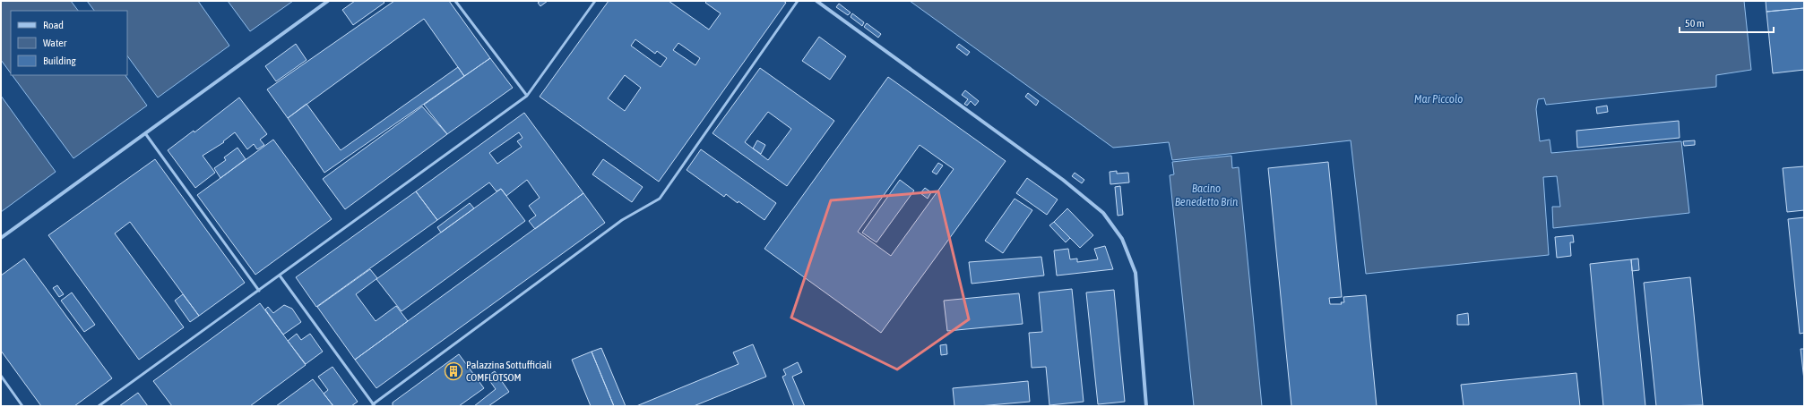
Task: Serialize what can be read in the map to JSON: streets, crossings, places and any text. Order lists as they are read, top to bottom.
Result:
{
  "water": ["Mar Piccolo", "Bacino Benedetto Brin"],
  "places": {
    "building": ["Palazzina Sottufficiali COMFLOTSOM"]
  },
  "legend": ["Road", "Water", "Building"],
  "scale_bar": "50 m"
}
